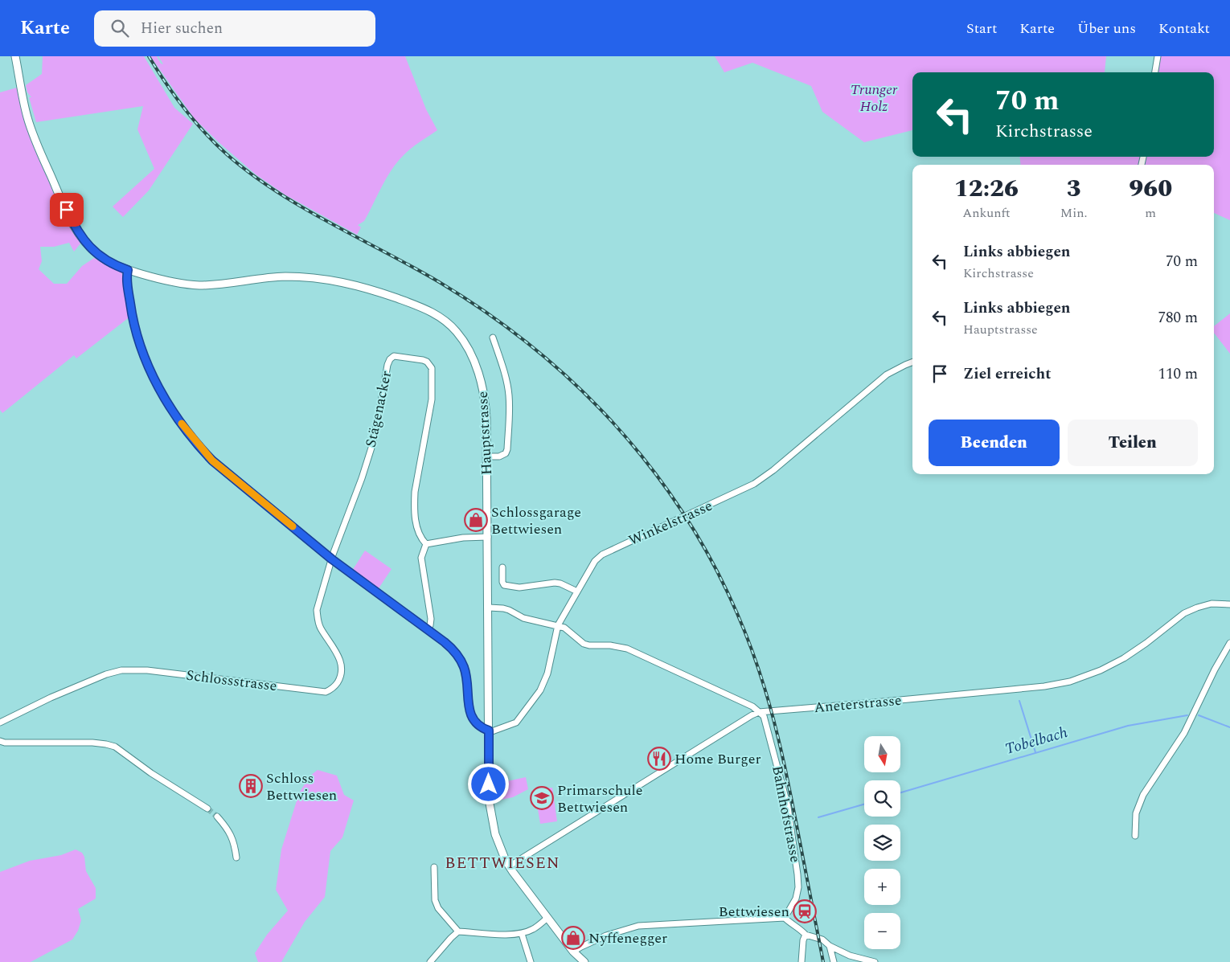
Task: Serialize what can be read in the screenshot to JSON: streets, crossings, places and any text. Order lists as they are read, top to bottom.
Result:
{
  "streets": {
    "main road": ["Hauptstrasse"],
    "street": [
      "Stägenacker",
      "Winkelstrasse",
      "Schlossstrasse",
      "Aneterstrasse",
      "Bahnhofstrasse"
    ]
  },
  "crossings": [
    ["Stägenacker", "Schlossstrasse"],
    ["Hauptstrasse", "Winkelstrasse"],
    ["Aneterstrasse", "Bahnhofstrasse"]
  ],
  "districts": ["BETTWIESEN"],
  "water": ["Tobelbach"],
  "parks": ["Trunger Holz"],
  "places": {
    "shop": ["Schlossgarage Bettwiesen", "Nyffenegger"],
    "restaurant": ["Home Burger"],
    "building": ["Schloss Bettwiesen"],
    "school or university": ["Primarschule Bettwiesen"],
    "station": ["Bettwiesen"]
  },
  "north": "bottom",
  "page": {
    "header": "Karte",
    "search": "Hier suchen",
    "nav": [
      "Start",
      "Karte",
      "Über uns",
      "Kontakt"
    ],
    "turn": ["70 m", "Kirchstrasse"],
    "eta": [
      "12:26",
      "Ankunft",
      "3",
      "Min.",
      "960",
      "m"
    ],
    "list": [
      {
        "name": "Links abbiegen",
        "note": "Kirchstrasse",
        "value": "70 m"
      },
      {
        "name": "Links abbiegen",
        "note": "Hauptstrasse",
        "value": "780 m"
      },
      {
        "name": "Ziel erreicht",
        "value": "110 m"
      }
    ],
    "buttons": ["Beenden", "Teilen"],
    "map_buttons": ["+", "−"]
  }
}
